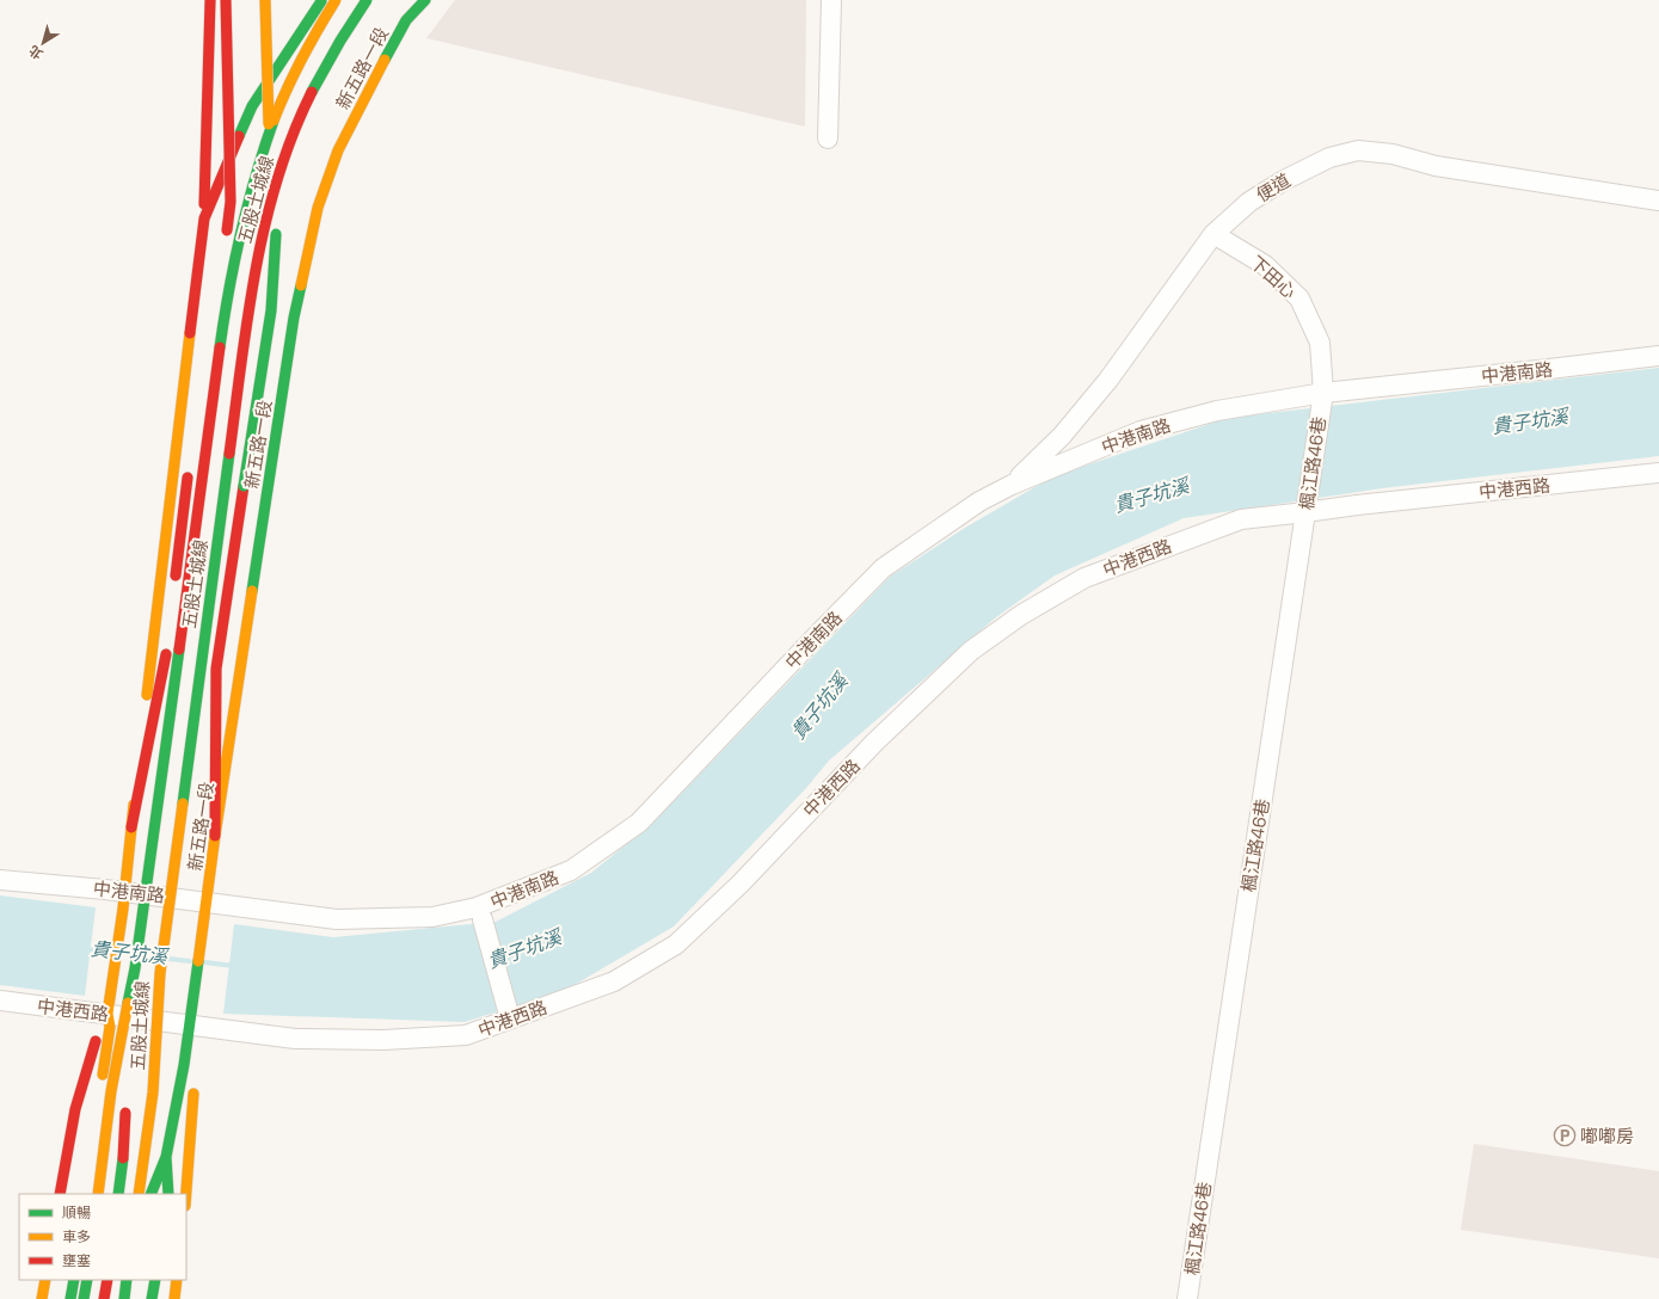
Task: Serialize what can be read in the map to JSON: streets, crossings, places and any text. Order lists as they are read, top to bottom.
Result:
{
  "streets": {
    "main road": ["新五路一段", "五股土城線"],
    "street": [
      "便道",
      "下田心",
      "中港南路",
      "楓江路46巷",
      "中港西路"
    ]
  },
  "crossings": [
    ["新五路一段", "中港南路"],
    ["新五路一段", "中港西路"],
    ["便道", "下田心"],
    ["便道", "中港南路"],
    ["下田心", "中港南路"],
    ["下田心", "楓江路46巷"],
    ["中港南路", "楓江路46巷"],
    ["楓江路46巷", "中港西路"]
  ],
  "water": ["貴子坑溪"],
  "places": {
    "parking": ["嘟嘟房"]
  },
  "legend": ["順暢", "車多", "壅塞"],
  "north": "bottom left"
}
